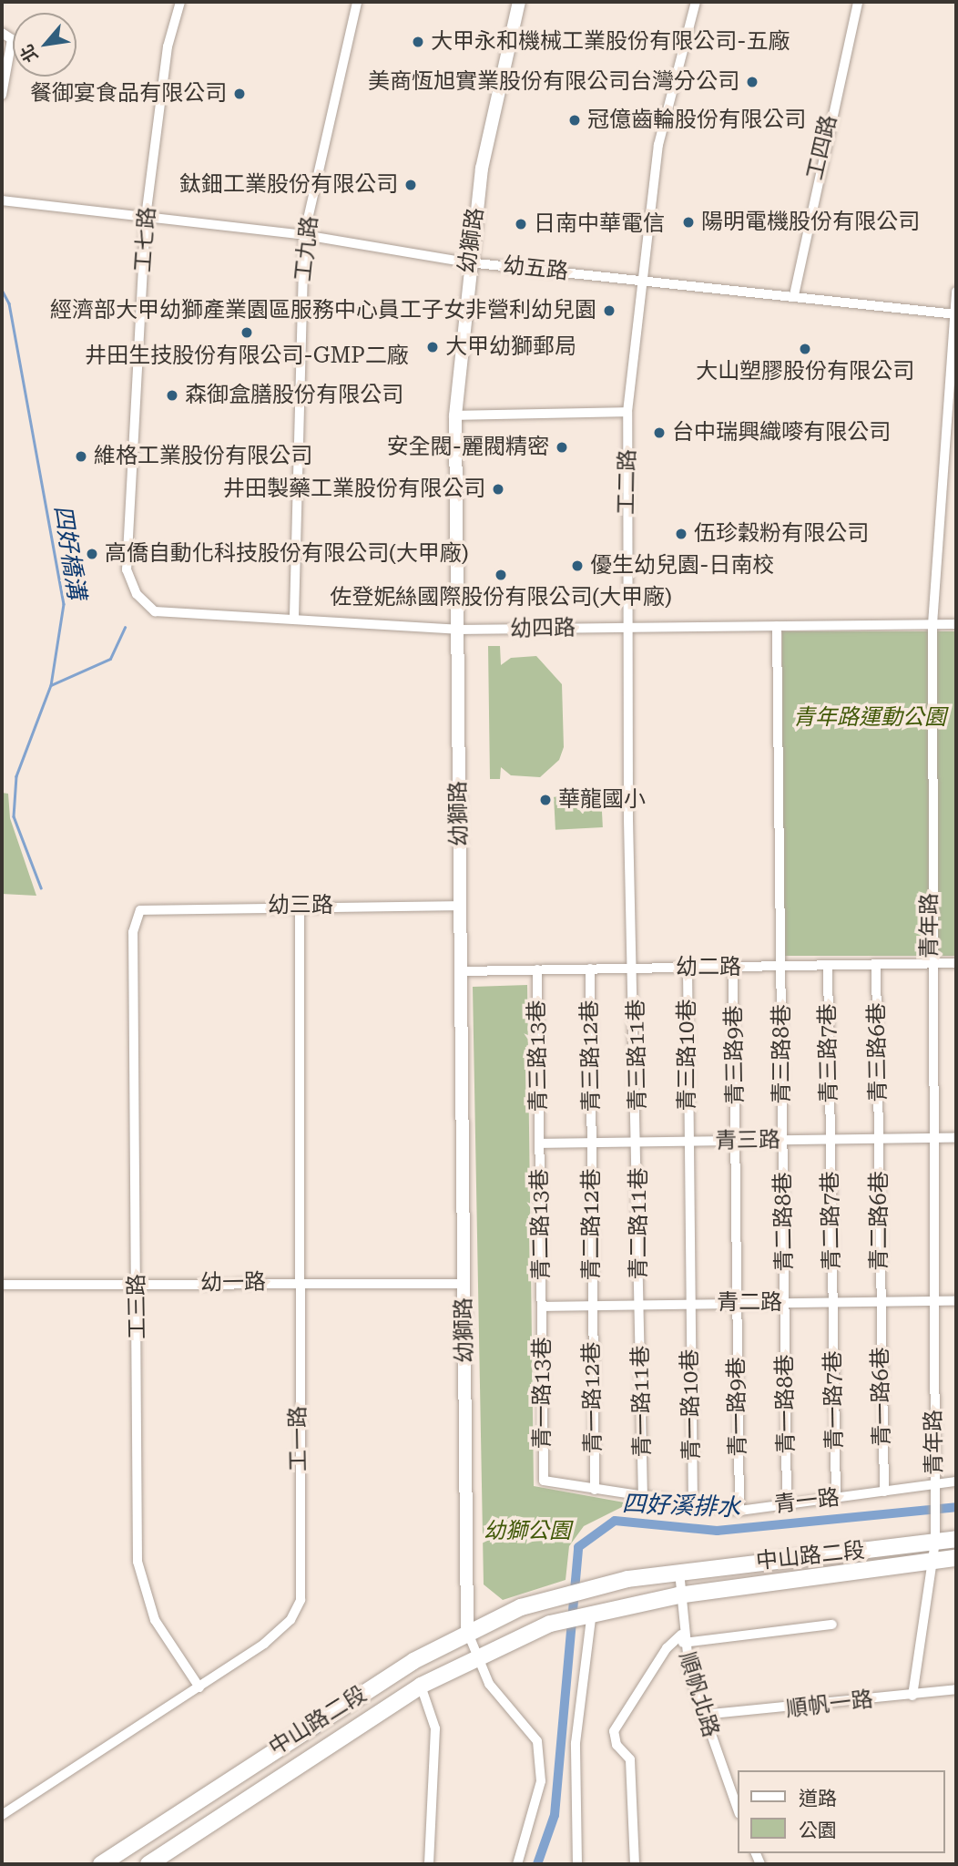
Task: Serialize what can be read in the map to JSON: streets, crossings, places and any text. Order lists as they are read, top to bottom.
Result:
{
  "streets": {
    "main road": ["中山路二段"],
    "street": [
      "工四路",
      "工七路",
      "幼獅路",
      "工九路",
      "幼五路",
      "工二路",
      "幼四路",
      "幼三路",
      "青年路",
      "幼二路",
      "青三路6巷",
      "青三路7巷",
      "青三路8巷",
      "青三路11巷",
      "青三路10巷",
      "青三路9巷",
      "青三路13巷",
      "青三路12巷",
      "青三路",
      "青二路7巷",
      "青二路6巷",
      "青二路8巷",
      "青二路11巷",
      "青二路13巷",
      "青二路12巷",
      "幼一路",
      "青二路",
      "工三路",
      "青一路13巷",
      "青一路6巷",
      "青一路12巷",
      "青一路7巷",
      "青一路11巷",
      "青一路8巷",
      "青一路10巷",
      "青一路9巷",
      "工一路",
      "青一路",
      "順帆北路",
      "順帆一路"
    ]
  },
  "crossings": [
    ["工四路", "幼五路"],
    ["工七路", "幼五路"],
    ["工七路", "幼四路"],
    ["幼獅路", "幼五路"],
    ["幼獅路", "幼四路"],
    ["幼獅路", "幼三路"],
    ["幼獅路", "幼二路"],
    ["幼獅路", "幼一路"],
    ["幼獅路", "中山路二段"],
    ["工九路", "幼五路"],
    ["工九路", "幼四路"],
    ["幼五路", "工二路"],
    ["幼五路", "青年路"],
    ["工二路", "幼四路"],
    ["工二路", "幼二路"],
    ["工二路", "青三路11巷"],
    ["幼四路", "青年路"],
    ["幼四路", "青三路8巷"],
    ["幼三路", "工三路"],
    ["幼三路", "工一路"],
    ["青年路", "幼二路"],
    ["青年路", "青三路"],
    ["青年路", "青二路"],
    ["青年路", "青一路"],
    ["青年路", "中山路二段"],
    ["青年路", "順帆一路"],
    ["幼二路", "青三路6巷"],
    ["幼二路", "青三路7巷"],
    ["幼二路", "青三路8巷"],
    ["幼二路", "青三路11巷"],
    ["幼二路", "青三路10巷"],
    ["幼二路", "青三路9巷"],
    ["幼二路", "青三路13巷"],
    ["幼二路", "青三路12巷"],
    ["青三路6巷", "青三路"],
    ["青三路6巷", "青二路6巷"],
    ["青三路7巷", "青三路"],
    ["青三路7巷", "青二路7巷"],
    ["青三路8巷", "青三路"],
    ["青三路8巷", "青二路8巷"],
    ["青三路11巷", "青三路"],
    ["青三路11巷", "青二路11巷"],
    ["青三路10巷", "青三路"],
    ["青三路10巷", "青二路"],
    ["青三路10巷", "青一路10巷"],
    ["青三路9巷", "青三路"],
    ["青三路9巷", "青二路"],
    ["青三路9巷", "青一路9巷"],
    ["青三路13巷", "青三路"],
    ["青三路13巷", "青二路13巷"],
    ["青三路12巷", "青三路"],
    ["青三路12巷", "青二路12巷"],
    ["青三路", "青二路7巷"],
    ["青三路", "青二路6巷"],
    ["青三路", "青二路8巷"],
    ["青三路", "青二路11巷"],
    ["青三路", "青二路13巷"],
    ["青三路", "青二路12巷"],
    ["青二路7巷", "青二路"],
    ["青二路7巷", "青一路7巷"],
    ["青二路6巷", "青二路"],
    ["青二路6巷", "青一路6巷"],
    ["青二路8巷", "青二路"],
    ["青二路8巷", "青一路8巷"],
    ["青二路11巷", "青二路"],
    ["青二路11巷", "青一路11巷"],
    ["青二路13巷", "青二路"],
    ["青二路13巷", "青一路13巷"],
    ["青二路12巷", "青二路"],
    ["青二路12巷", "青一路12巷"],
    ["幼一路", "工三路"],
    ["幼一路", "工一路"],
    ["青二路", "青一路13巷"],
    ["青二路", "青一路6巷"],
    ["青二路", "青一路12巷"],
    ["青二路", "青一路7巷"],
    ["青二路", "青一路11巷"],
    ["青二路", "青一路8巷"],
    ["青二路", "青一路10巷"],
    ["青二路", "青一路9巷"],
    ["工三路", "工一路"],
    ["青一路13巷", "青一路"],
    ["青一路6巷", "青一路"],
    ["青一路12巷", "青一路"],
    ["青一路7巷", "青一路"],
    ["青一路11巷", "青一路"],
    ["青一路8巷", "青一路"],
    ["青一路10巷", "青一路"],
    ["青一路9巷", "青一路"],
    ["中山路二段", "順帆北路"],
    ["順帆北路", "順帆一路"]
  ],
  "water": ["四好橋溝", "四好溪排水"],
  "parks": ["青年路運動公園", "幼獅公園"],
  "places": [
    "大甲永和機械工業股份有限公司-五廠",
    "美商恆旭實業股份有限公司台灣分公司",
    "餐御宴食品有限公司",
    "冠億齒輪股份有限公司",
    "鈦鈿工業股份有限公司",
    "陽明電機股份有限公司",
    "日南中華電信",
    "經濟部大甲幼獅產業園區服務中心員工子女非營利幼兒園",
    "井田生技股份有限公司-GMP二廠",
    "大甲幼獅郵局",
    "大山塑膠股份有限公司",
    "森御盒膳股份有限公司",
    "台中瑞興織嘜有限公司",
    "安全閥-麗閥精密",
    "維格工業股份有限公司",
    "井田製藥工業股份有限公司",
    "伍珍穀粉有限公司",
    "高僑自動化科技股份有限公司(大甲廠)",
    "優生幼兒園-日南校",
    "佐登妮絲國際股份有限公司(大甲廠)",
    "華龍國小"
  ],
  "legend": ["道路", "公園"],
  "north": "bottom left"
}
